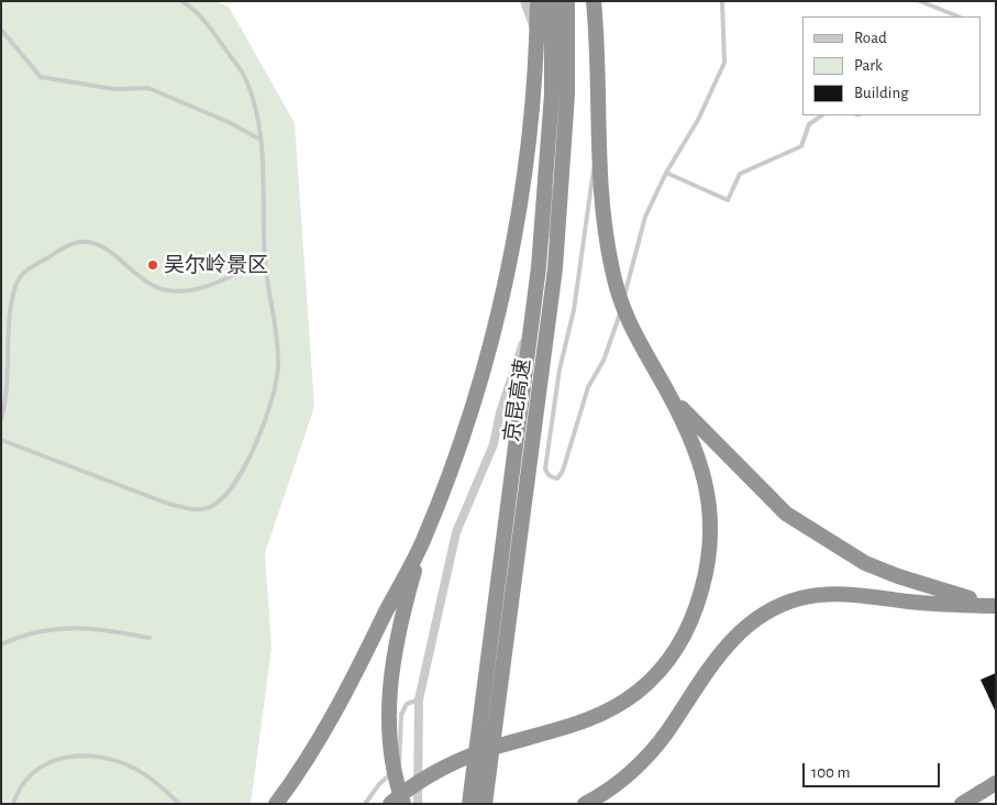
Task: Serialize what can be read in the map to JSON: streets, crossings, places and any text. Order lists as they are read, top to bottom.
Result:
{
  "streets": {
    "highway": ["京昆高速"]
  },
  "places": ["吴尔岭景区"],
  "legend": ["Road", "Park", "Building"],
  "scale_bar": "100 m"
}
